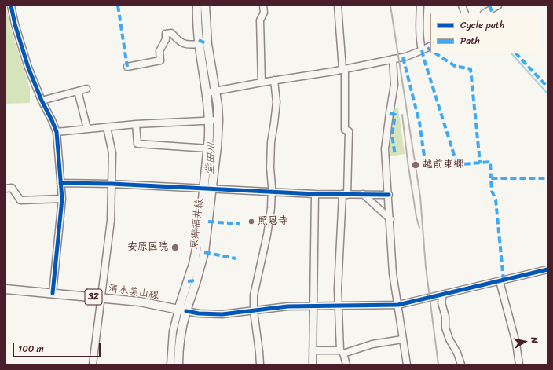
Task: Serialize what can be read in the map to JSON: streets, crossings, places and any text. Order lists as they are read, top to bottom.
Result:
{
  "streets": {
    "main road": ["東郷福井線", "清水美山線", "32"]
  },
  "crossings": [
    ["東郷福井線", "清水美山線"]
  ],
  "water": ["堂田川"],
  "places": ["越前東郷", "照恩寺", "安原医院"],
  "legend": ["Cycle path", "Path"],
  "scale_bar": "100 m",
  "north": "right"
}
